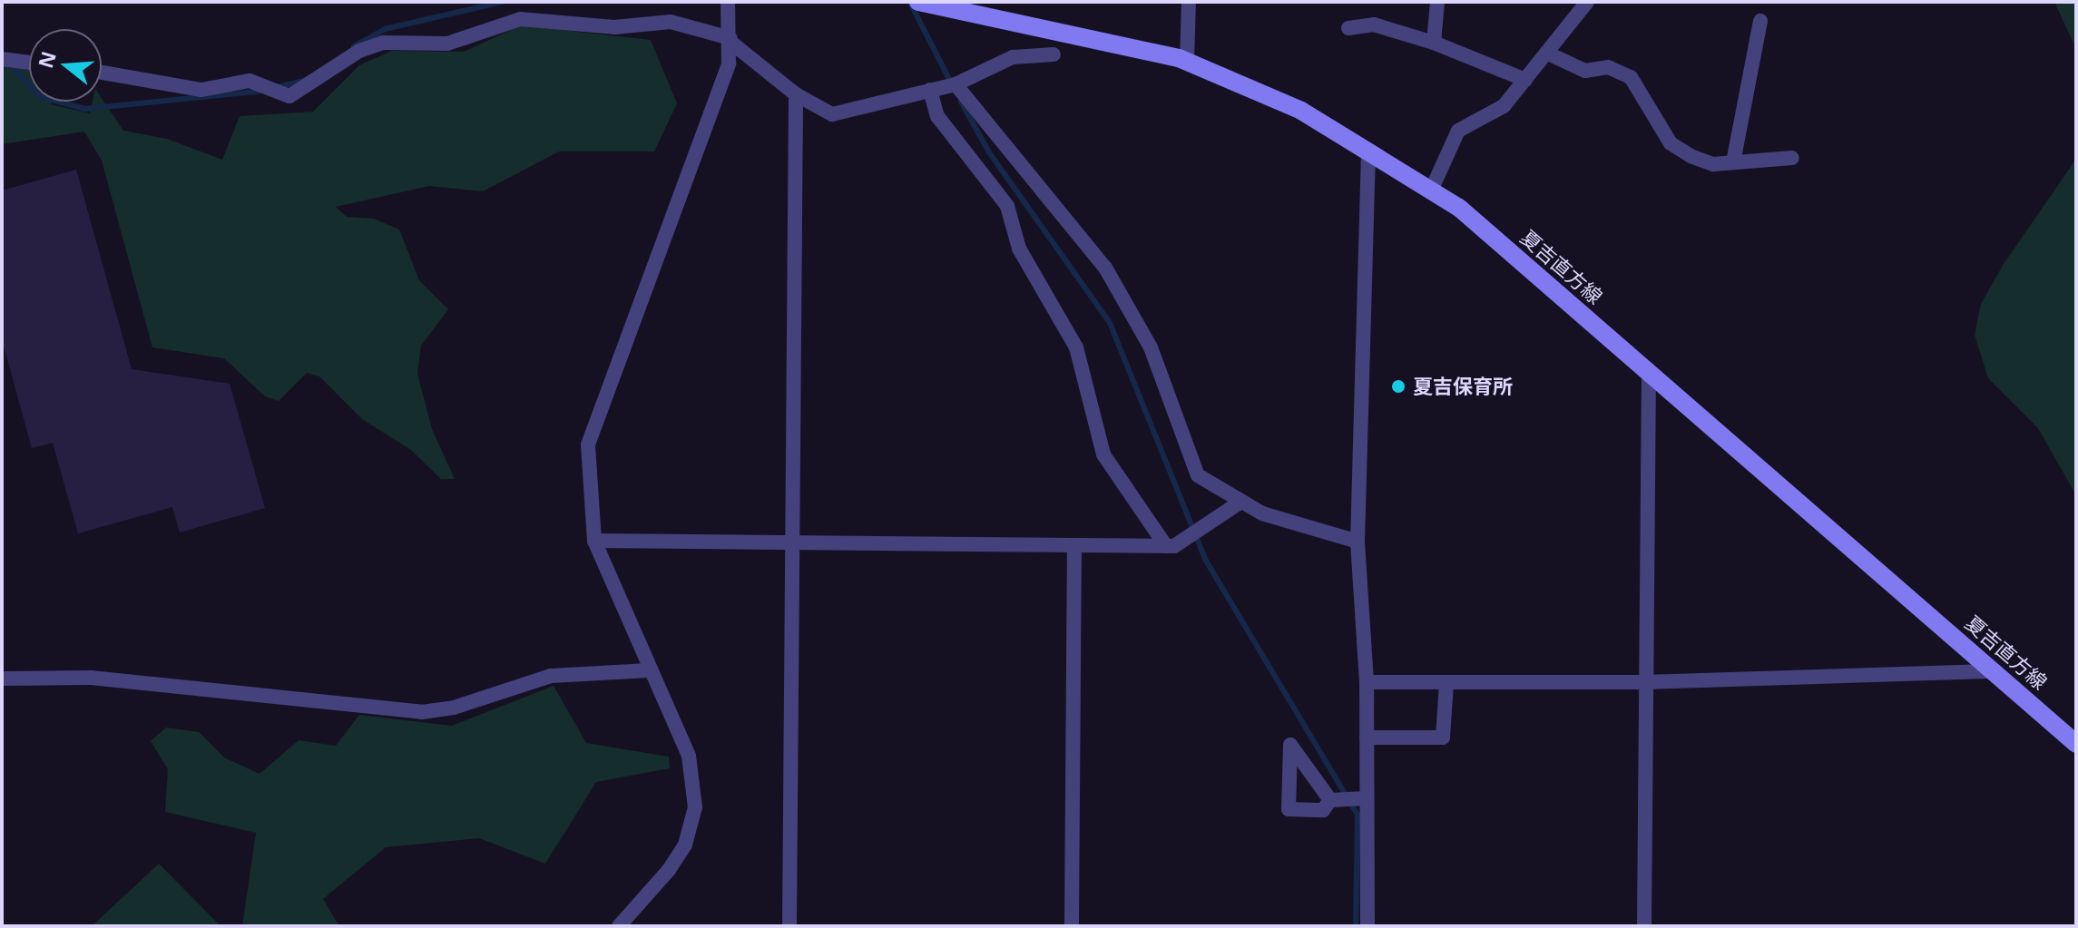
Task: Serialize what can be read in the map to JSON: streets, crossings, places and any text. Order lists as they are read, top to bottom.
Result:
{
  "streets": {
    "main road": ["夏吉直方線"]
  },
  "places": ["夏吉保育所"],
  "north": "left"
}
